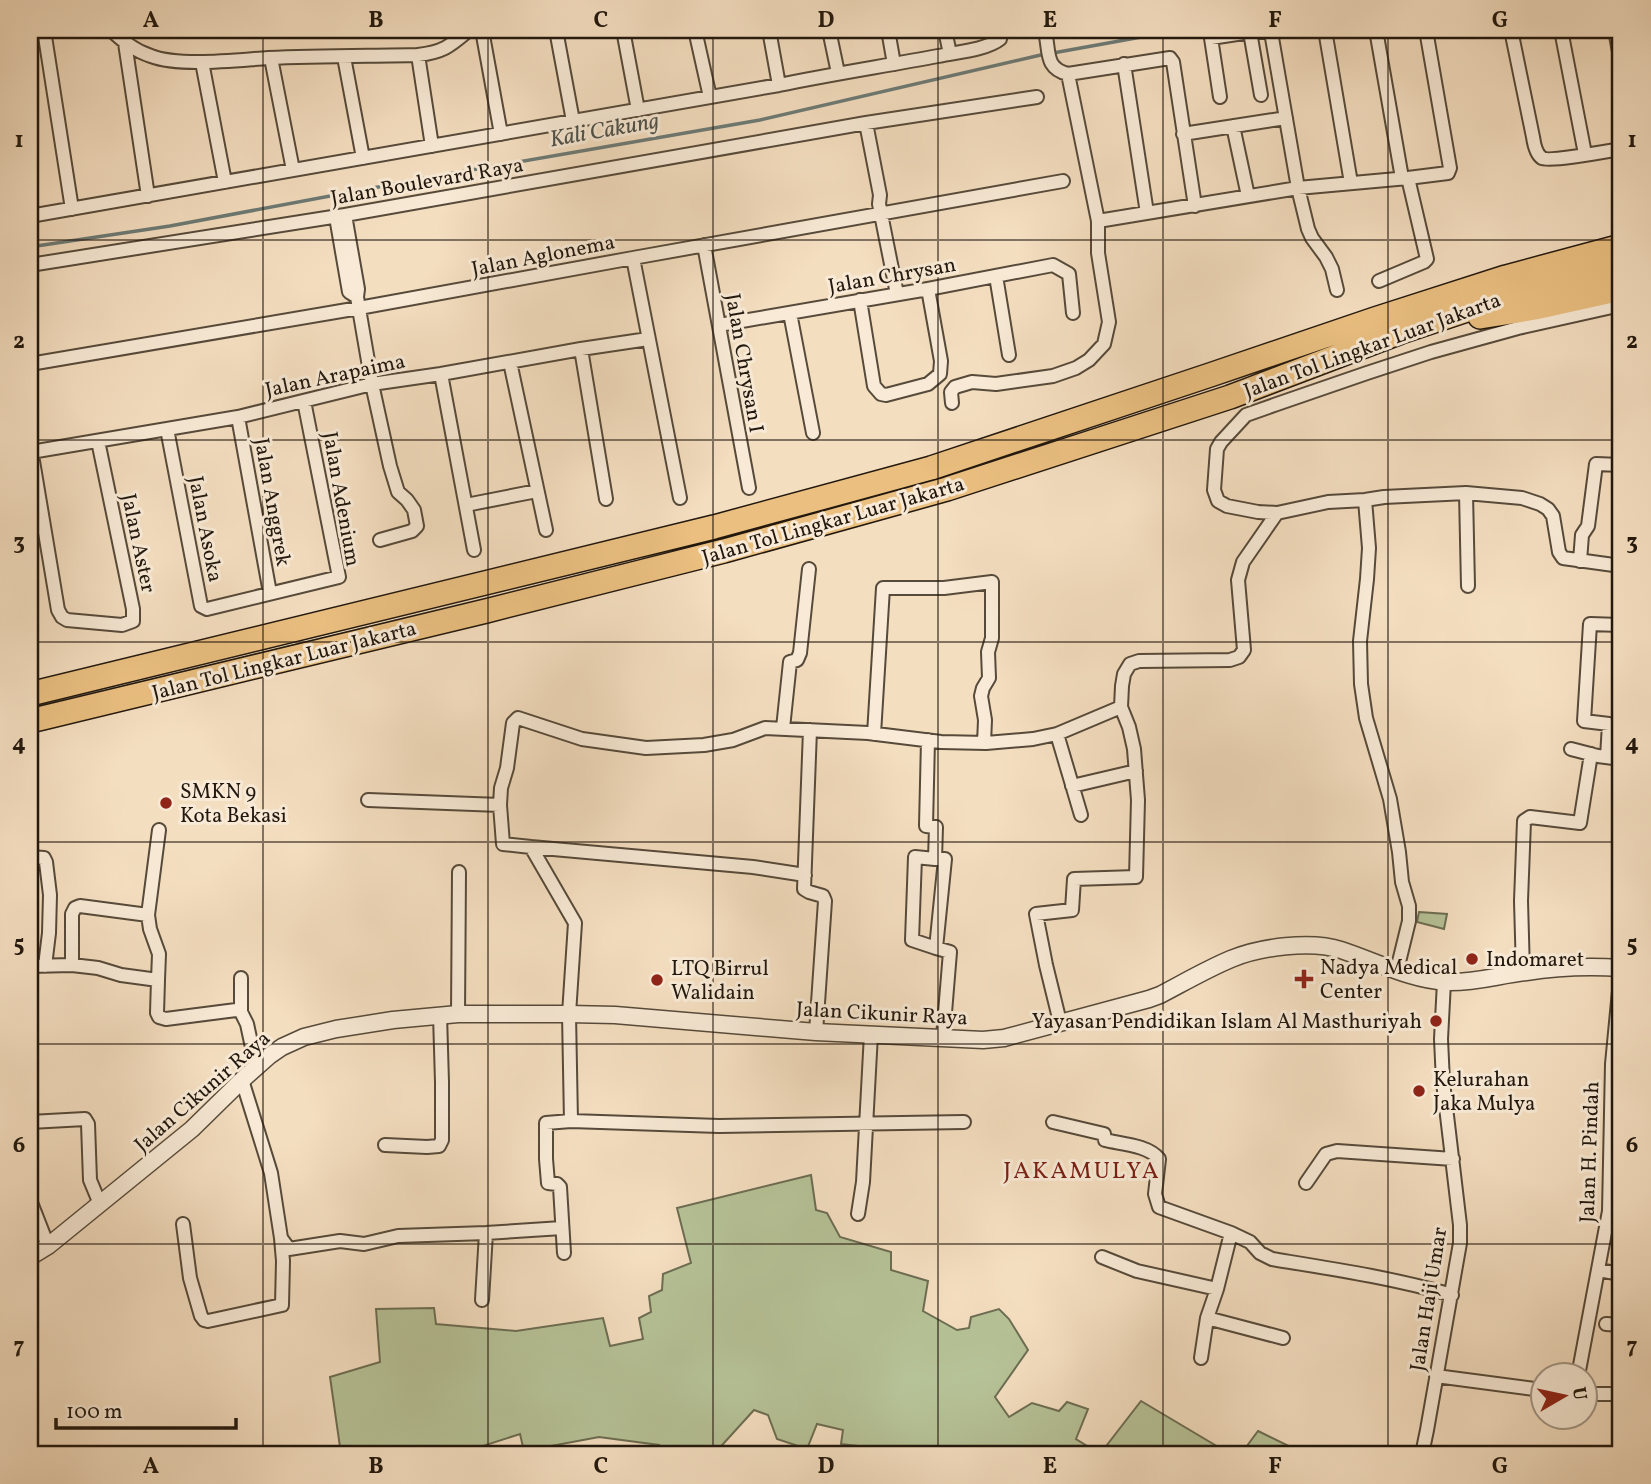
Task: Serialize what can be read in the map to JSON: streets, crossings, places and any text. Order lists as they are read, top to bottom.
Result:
{
  "streets": {
    "highway": ["Jalan Tol Lingkar Luar Jakarta"],
    "street": [
      "Jalan Boulevard Raya",
      "Jalan Aglonema",
      "Jalan Chrysan",
      "Jalan Chrysan I",
      "Jalan Arapaima",
      "Jalan Adenium",
      "Jalan Anggrek",
      "Jalan Asoka",
      "Jalan Aster",
      "Jalan Cikunir Raya",
      "Jalan H. Pindah",
      "Jalan Haji Umar"
    ]
  },
  "crossings": [
    ["Jalan Aglonema", "Jalan Chrysan I"],
    ["Jalan Chrysan", "Jalan Chrysan I"],
    ["Jalan Arapaima", "Jalan Adenium"],
    ["Jalan Arapaima", "Jalan Anggrek"],
    ["Jalan Arapaima", "Jalan Asoka"],
    ["Jalan Arapaima", "Jalan Aster"],
    ["Jalan Adenium", "Jalan Anggrek"],
    ["Jalan Adenium", "Jalan Asoka"],
    ["Jalan Anggrek", "Jalan Asoka"],
    ["Jalan Cikunir Raya", "Jalan H. Pindah"],
    ["Jalan Cikunir Raya", "Jalan Haji Umar"]
  ],
  "districts": ["JAKAMULYA"],
  "water": ["Kali Cakung"],
  "places": {
    "other": [
      "SMKN 9 Kota Bekasi",
      "Indomaret",
      "LTQ Birrul Walidain",
      "Yayasan Pendidikan Islam Al Masthuriyah",
      "Kelurahan Jaka Mulya"
    ],
    "health": ["Nadya Medical Center"]
  },
  "scale_bar": "100 m",
  "north": "right",
  "grid": {
    "columns": [
      "A",
      "B",
      "C",
      "D",
      "E",
      "F",
      "G"
    ],
    "rows": [
      "1",
      "2",
      "3",
      "4",
      "5",
      "6",
      "7"
    ]
  }
}
